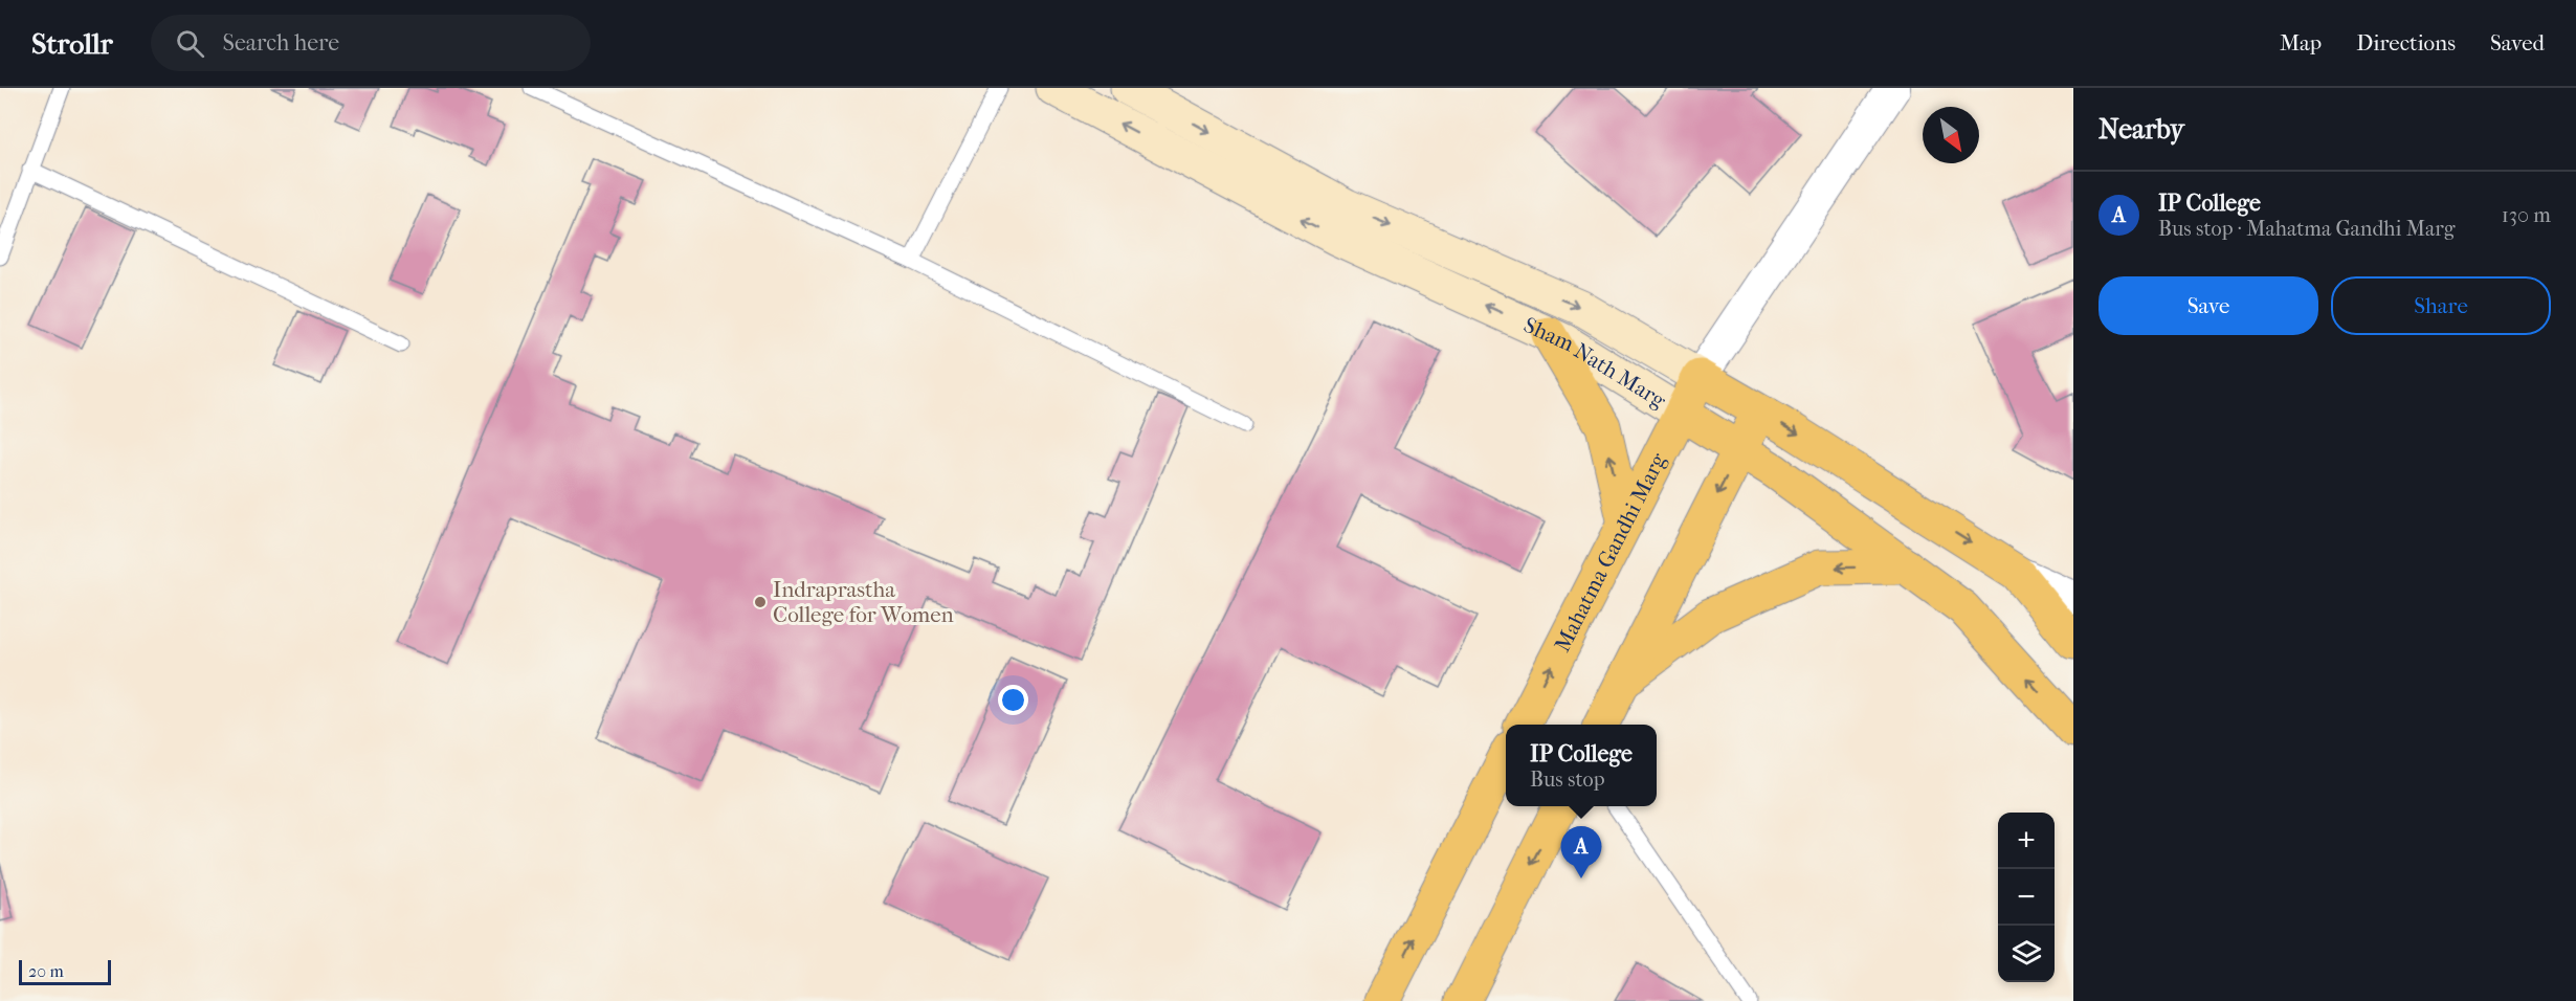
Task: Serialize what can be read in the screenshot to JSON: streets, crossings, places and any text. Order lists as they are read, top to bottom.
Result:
{
  "streets": {
    "main road": ["Sham Nath Marg", "Mahatma Gandhi Marg"]
  },
  "crossings": [
    ["Sham Nath Marg", "Mahatma Gandhi Marg"]
  ],
  "places": ["Indraprastha College for Women"],
  "scale_bar": "20 m",
  "north": "bottom right",
  "page": {
    "header": "Strollr",
    "search": "Search here",
    "nav": ["Map", "Directions", "Saved"],
    "heading": "Nearby",
    "list": [
      {
        "mark": "A",
        "name": "IP College",
        "note": "Bus stop · Mahatma Gandhi Marg",
        "value": "130 m"
      }
    ],
    "buttons": ["Save", "Share"],
    "popup": ["IP College", "Bus stop"],
    "map_buttons": ["+", "−"],
    "pins": "A",
    "scale": "20 m"
  }
}
